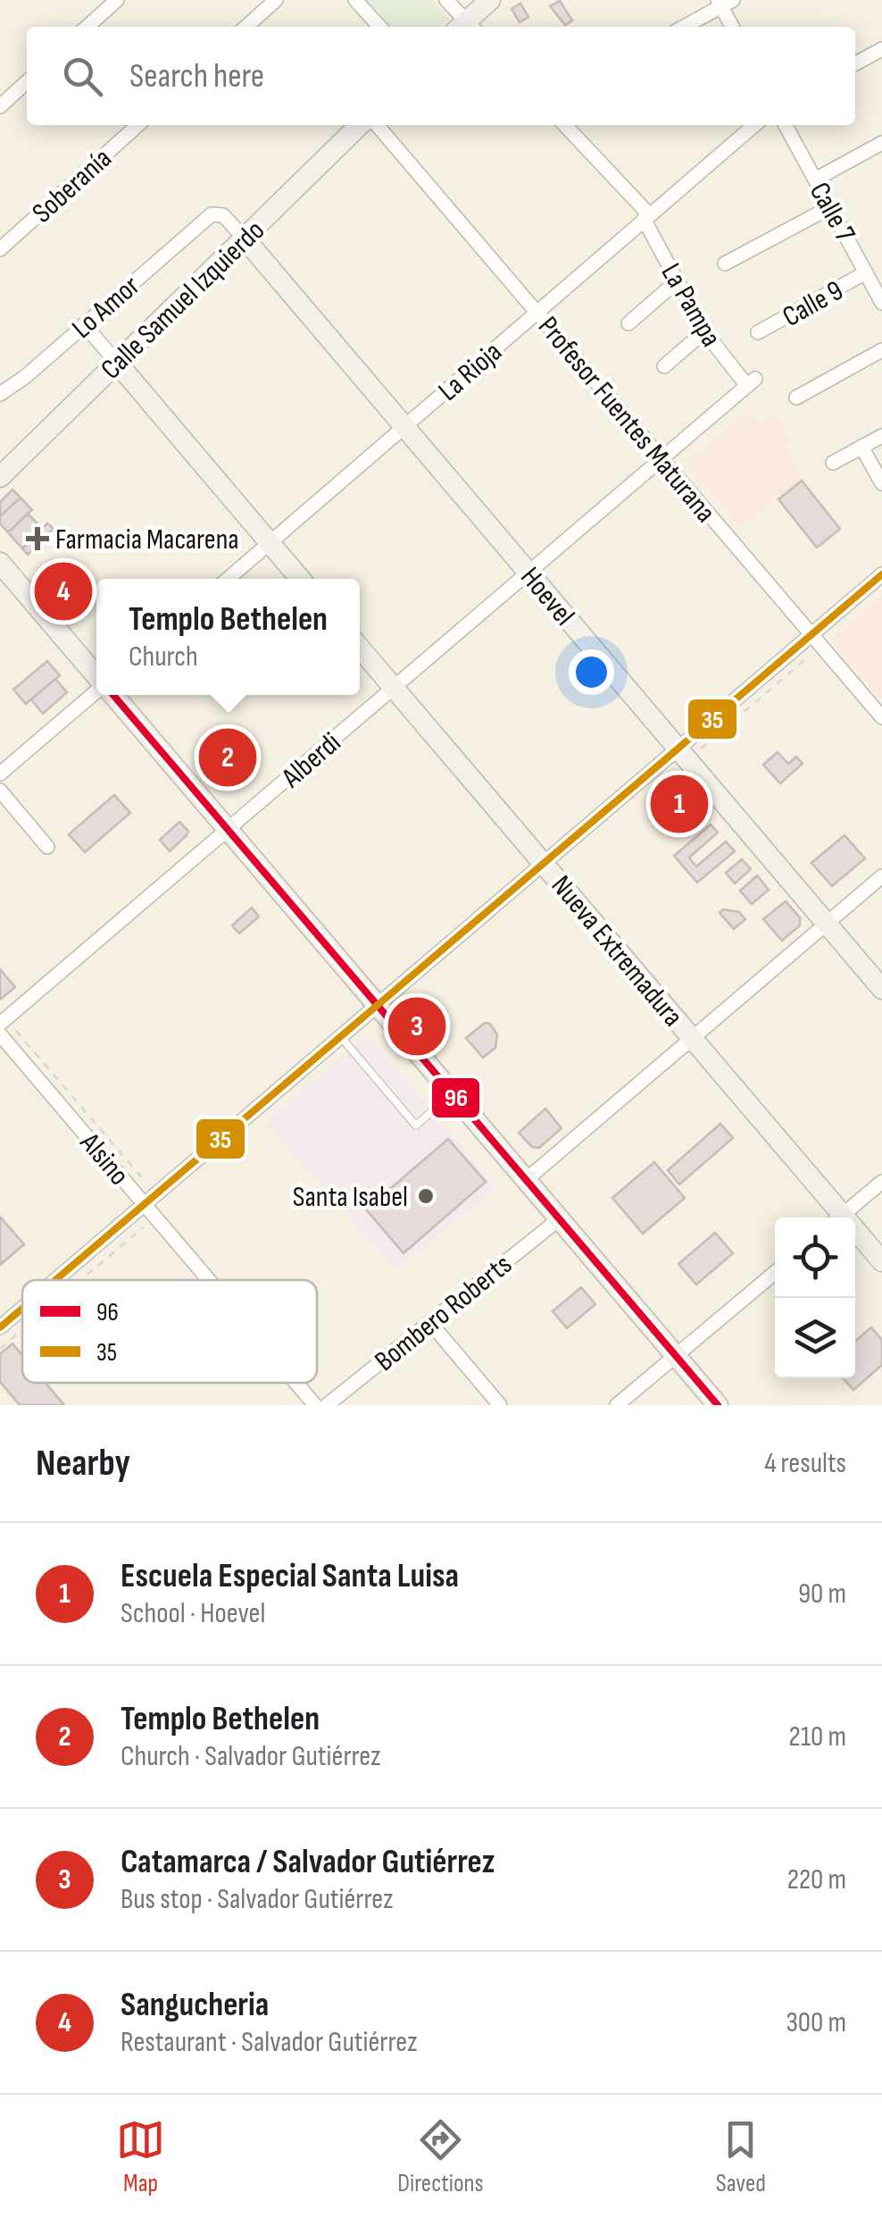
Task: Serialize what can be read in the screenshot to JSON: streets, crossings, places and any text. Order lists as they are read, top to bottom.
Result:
{
  "streets": {
    "street": [
      "Soberanía",
      "Calle 7",
      "Calle Samuel Izquierdo",
      "Calle 9",
      "La Pampa",
      "Lo Amor",
      "La Rioja",
      "Profesor Fuentes Maturana",
      "Hoevel",
      "Alberdi",
      "Nueva Extremadura",
      "Alsino",
      "Bombero Roberts"
    ]
  },
  "crossings": [
    ["Calle 7", "Calle 9"],
    ["Calle Samuel Izquierdo", "Hoevel"],
    ["La Pampa", "La Rioja"],
    ["La Pampa", "Alberdi"],
    ["Lo Amor", "Hoevel"],
    ["La Rioja", "Profesor Fuentes Maturana"],
    ["La Rioja", "Hoevel"],
    ["Profesor Fuentes Maturana", "Alberdi"],
    ["Hoevel", "Alberdi"],
    ["Alberdi", "Nueva Extremadura"]
  ],
  "places": {
    "health": ["Farmacia Macarena"],
    "other": ["Santa Isabel"]
  },
  "lines": ["transit line 35", "transit line 96"],
  "legend": ["96", "35"],
  "page": {
    "search": "Search here",
    "pins": [
      "4",
      "2",
      "1",
      "3"
    ],
    "popup": ["Templo Bethelen", "Church"],
    "heading": ["Nearby", "4 results"],
    "list": [
      {
        "mark": "1",
        "name": "Escuela Especial Santa Luisa",
        "note": "School · Hoevel",
        "value": "90 m"
      },
      {
        "mark": "2",
        "name": "Templo Bethelen",
        "note": "Church · Salvador Gutiérrez",
        "value": "210 m"
      },
      {
        "mark": "3",
        "name": "Catamarca / Salvador Gutiérrez",
        "note": "Bus stop · Salvador Gutiérrez",
        "value": "220 m"
      },
      {
        "mark": "4",
        "name": "Sangucheria",
        "note": "Restaurant · Salvador Gutiérrez",
        "value": "300 m"
      }
    ],
    "nav": ["Map", "Directions", "Saved"]
  }
}
